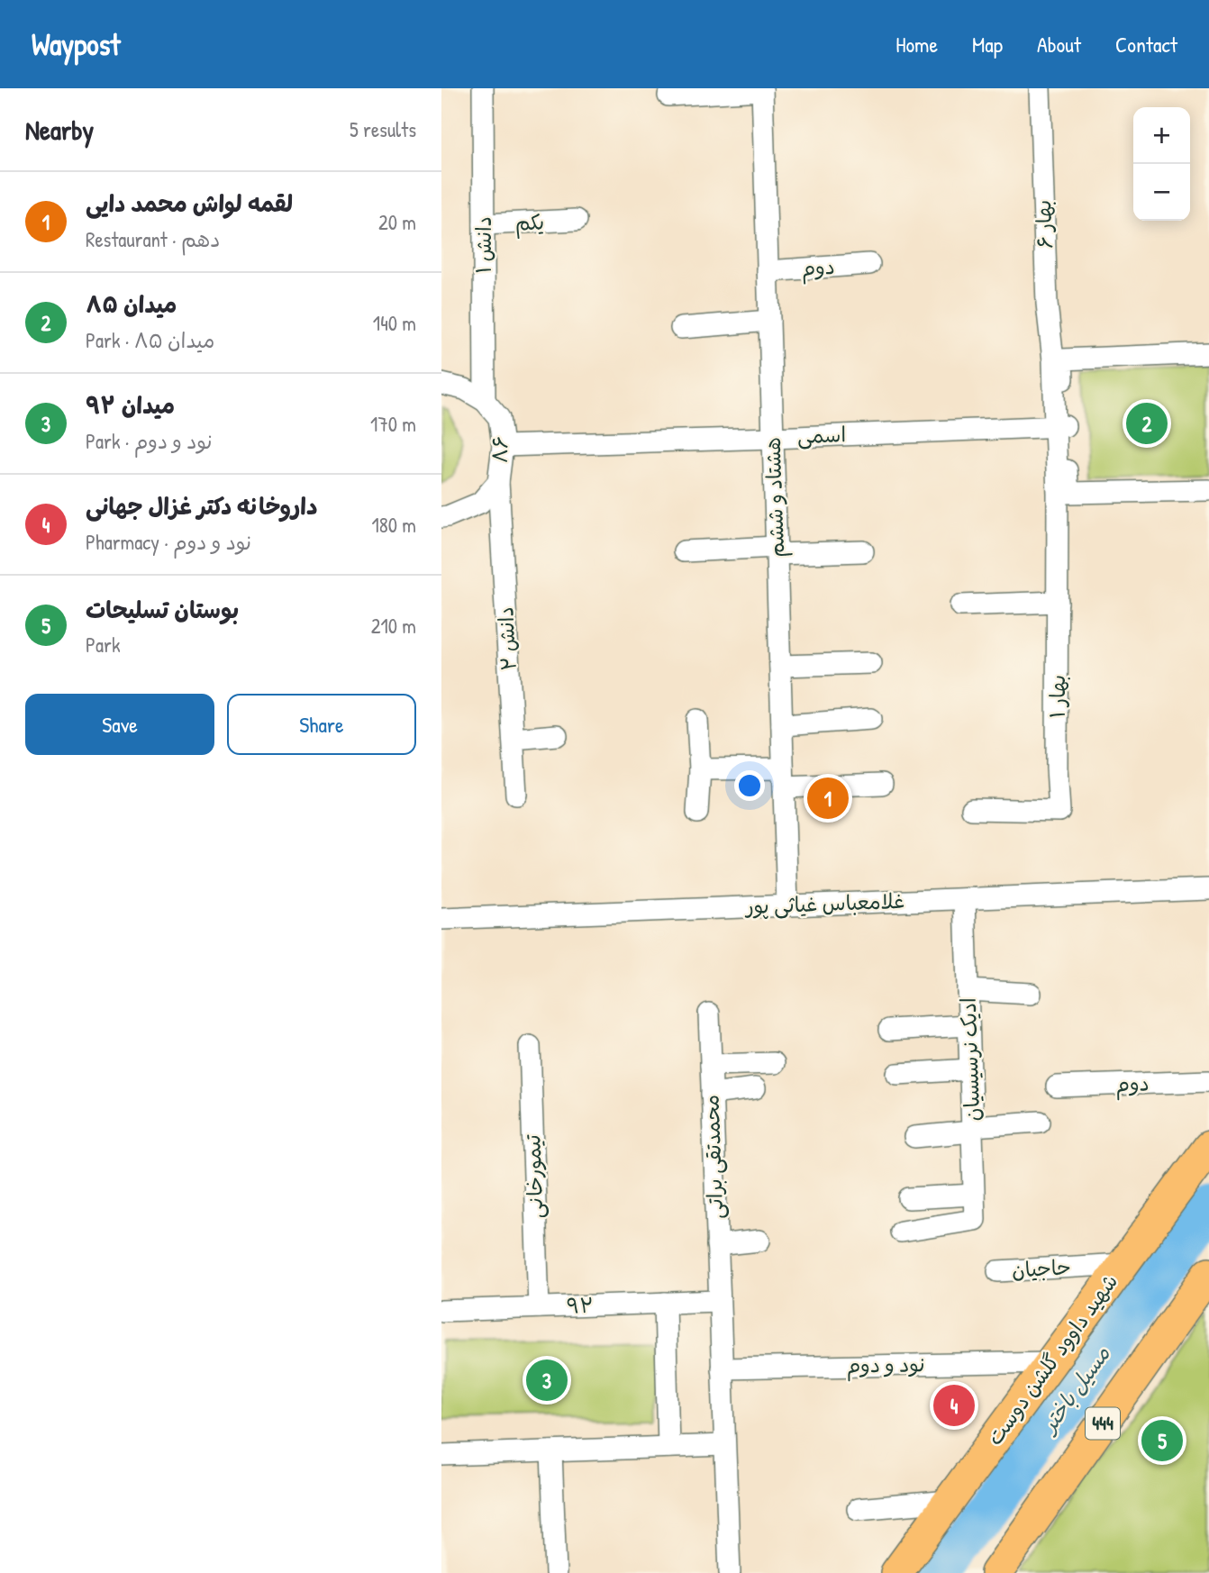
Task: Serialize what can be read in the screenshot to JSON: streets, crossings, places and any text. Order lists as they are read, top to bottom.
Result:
{
  "streets": {
    "main road": ["شهید داوود گلشن دوست", "444"],
    "street": [
      "یکم",
      "بهار ۶",
      "دانش ۱",
      "دوم",
      "اسمی",
      "۸۶",
      "هشتاد و ششم",
      "دانش ۲",
      "بهار ۱",
      "غلامعباس غیاثی پور",
      "ادیک نرسیسیان",
      "محمدتقی براتی",
      "تیمورخانی",
      "حاجیان",
      "۹۲",
      "نود و دوم"
    ]
  },
  "crossings": [
    ["یکم", "دانش ۱"],
    ["بهار ۶", "اسمی"],
    ["بهار ۶", "بهار ۱"],
    ["دانش ۱", "۸۶"],
    ["دوم", "هشتاد و ششم"],
    ["اسمی", "۸۶"],
    ["اسمی", "هشتاد و ششم"],
    ["اسمی", "بهار ۱"],
    ["۸۶", "دانش ۲"],
    ["هشتاد و ششم", "غلامعباس غیاثی پور"],
    ["غلامعباس غیاثی پور", "ادیک نرسیسیان"],
    ["محمدتقی براتی", "۹۲"],
    ["تیمورخانی", "۹۲"],
    ["حاجیان", "شهید داوود گلشن دوست"],
    ["شهید داوود گلشن دوست", "نود و دوم"]
  ],
  "water": ["مسیل باختر"],
  "page": {
    "header": "Waypost",
    "nav": [
      "Home",
      "Map",
      "About",
      "Contact"
    ],
    "heading": ["Nearby", "5 results"],
    "map_buttons": ["+", "−"],
    "list": [
      {
        "mark": "1",
        "name": "لقمه لواش محمد دايى",
        "note": "Restaurant · دهم",
        "value": "20 m"
      },
      {
        "mark": "2",
        "name": "میدان ۸۵",
        "note": "Park · میدان ۸۵",
        "value": "140 m"
      },
      {
        "mark": "3",
        "name": "میدان ۹۲",
        "note": "Park · نود و دوم",
        "value": "170 m"
      },
      {
        "mark": "4",
        "name": "داروخانه دکتر غزال جهانی",
        "note": "Pharmacy · نود و دوم",
        "value": "180 m"
      },
      {
        "mark": "5",
        "name": "بوستان تسلیحات",
        "note": "Park",
        "value": "210 m"
      }
    ],
    "pins": [
      "2",
      "1",
      "3",
      "4",
      "5"
    ],
    "buttons": ["Save", "Share"]
  }
}
